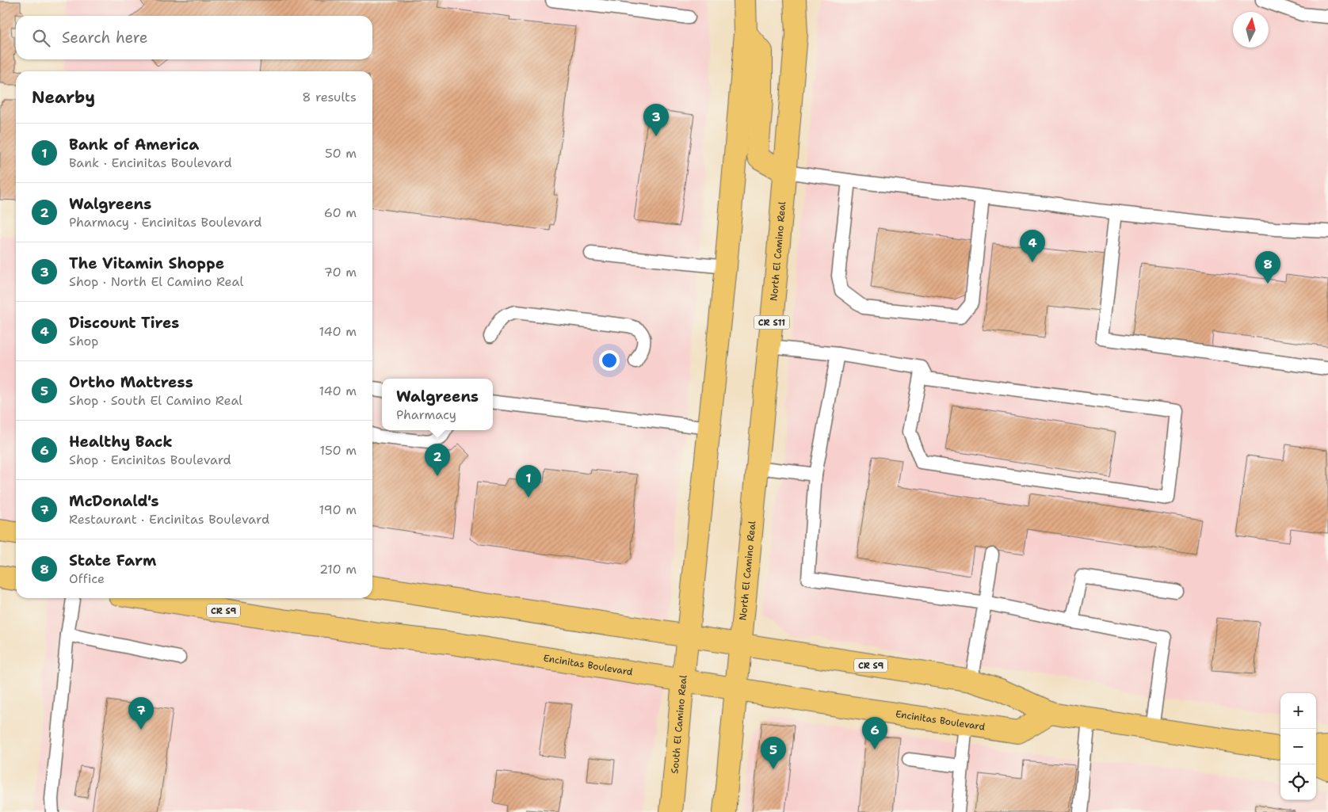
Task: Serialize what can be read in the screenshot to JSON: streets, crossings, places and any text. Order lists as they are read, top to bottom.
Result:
{
  "streets": {
    "main road": [
      "North El Camino Real",
      "CR S11",
      "CR S9",
      "Encinitas Boulevard",
      "South El Camino Real"
    ]
  },
  "crossings": [
    ["North El Camino Real", "CR S11"],
    ["North El Camino Real", "CR S9"],
    ["CR S11", "CR S9"],
    ["CR S11", "Encinitas Boulevard"],
    ["CR S9", "Encinitas Boulevard"],
    ["CR S9", "South El Camino Real"],
    ["Encinitas Boulevard", "South El Camino Real"]
  ],
  "north": "top",
  "page": {
    "search": "Search here",
    "heading": ["Nearby", "8 results"],
    "pins": [
      "3",
      "4",
      "8",
      "2",
      "1",
      "7",
      "6",
      "5"
    ],
    "list": [
      {
        "mark": "1",
        "name": "Bank of America",
        "note": "Bank · Encinitas Boulevard",
        "value": "50 m"
      },
      {
        "mark": "2",
        "name": "Walgreens",
        "note": "Pharmacy · Encinitas Boulevard",
        "value": "60 m"
      },
      {
        "mark": "3",
        "name": "The Vitamin Shoppe",
        "note": "Shop · North El Camino Real",
        "value": "70 m"
      },
      {
        "mark": "4",
        "name": "Discount Tires",
        "note": "Shop",
        "value": "140 m"
      },
      {
        "mark": "5",
        "name": "Ortho Mattress",
        "note": "Shop · South El Camino Real",
        "value": "140 m"
      },
      {
        "mark": "6",
        "name": "Healthy Back",
        "note": "Shop · Encinitas Boulevard",
        "value": "150 m"
      },
      {
        "mark": "7",
        "name": "McDonald's",
        "note": "Restaurant · Encinitas Boulevard",
        "value": "190 m"
      },
      {
        "mark": "8",
        "name": "State Farm",
        "note": "Office",
        "value": "210 m"
      }
    ],
    "popup": ["Walgreens", "Pharmacy"],
    "map_buttons": ["+", "−"]
  }
}
